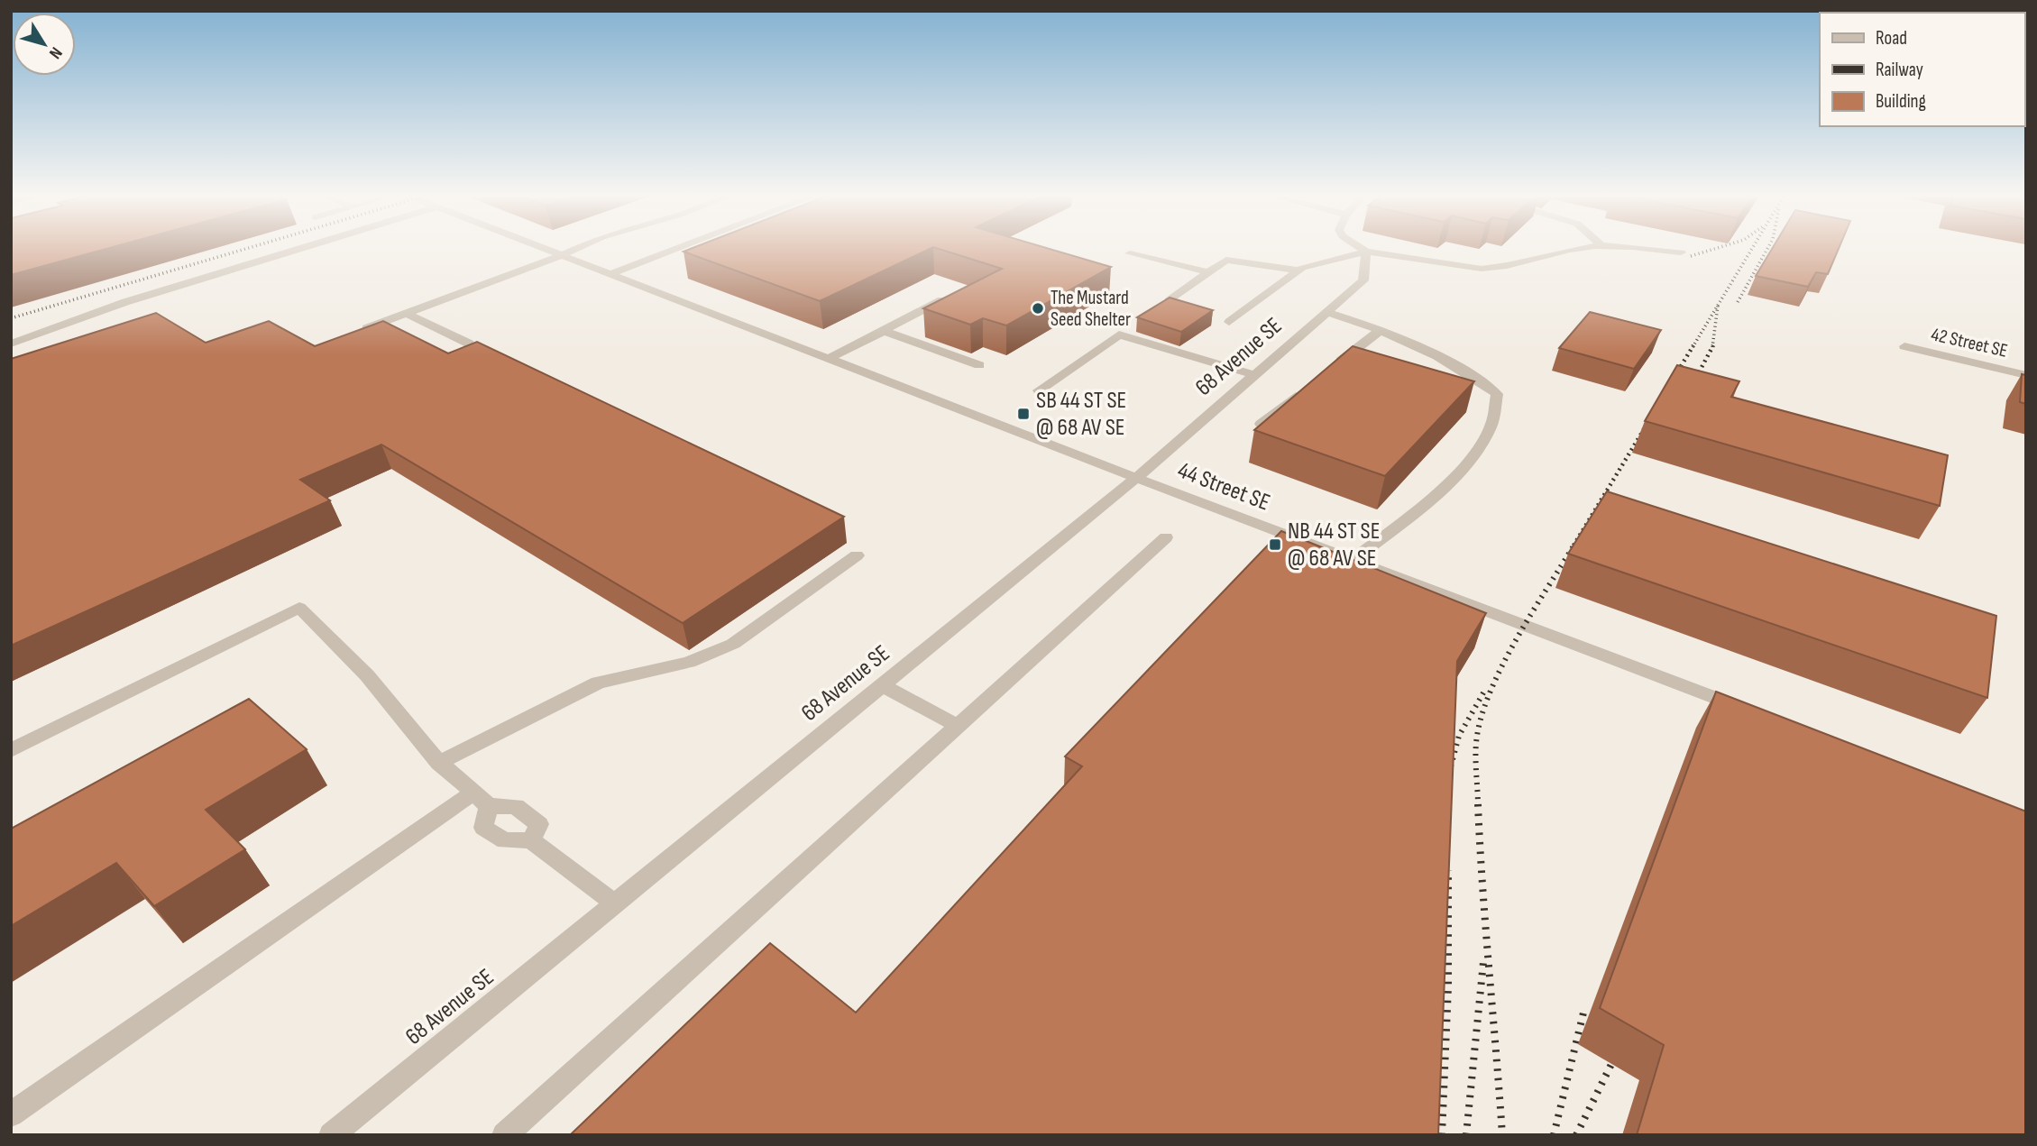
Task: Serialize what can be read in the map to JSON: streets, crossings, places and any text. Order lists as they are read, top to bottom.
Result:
{
  "streets": {
    "street": ["42 Street SE", "68 Avenue SE", "44 Street SE"]
  },
  "crossings": [
    ["68 Avenue SE", "44 Street SE"]
  ],
  "places": {
    "other": ["The Mustard Seed Shelter"],
    "transit": ["SB 44 ST SE @ 68 AV SE", "NB 44 ST SE @ 68 AV SE"]
  },
  "legend": ["Road", "Railway", "Building"],
  "north": "bottom right"
}
